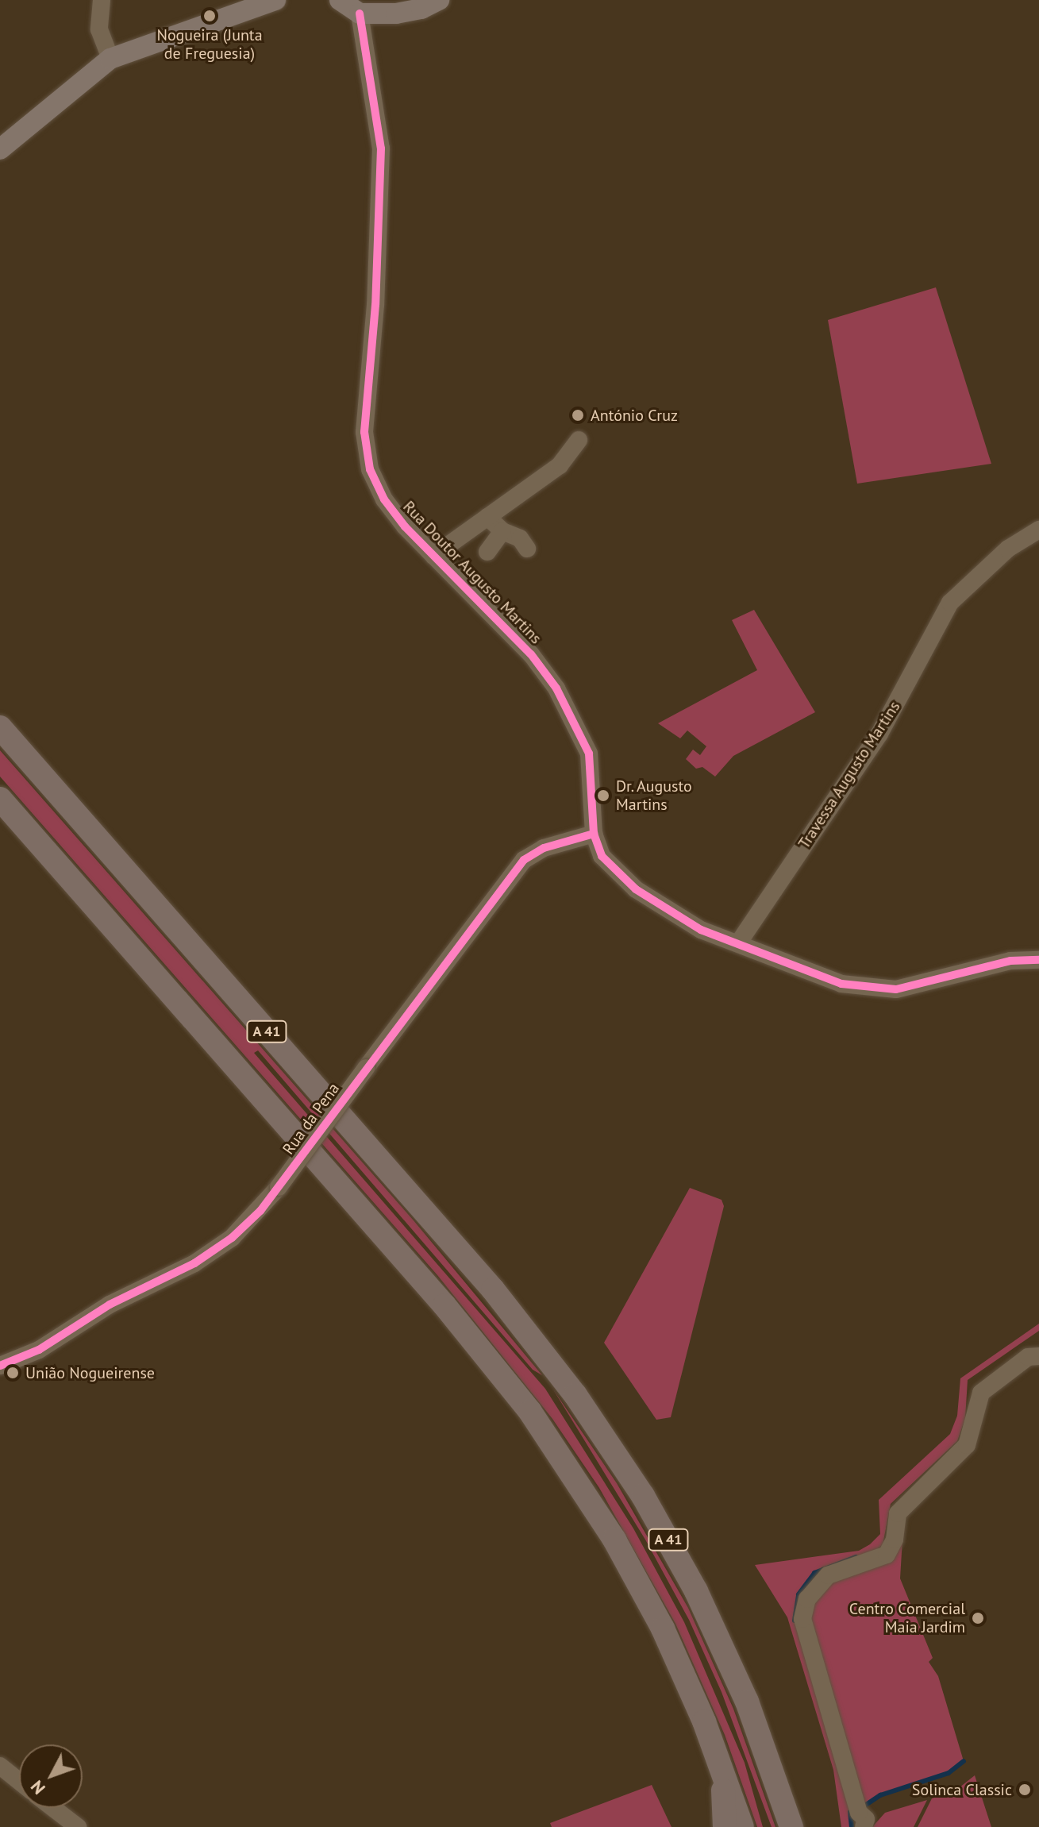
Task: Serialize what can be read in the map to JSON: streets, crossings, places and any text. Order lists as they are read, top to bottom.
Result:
{
  "streets": {
    "highway": ["A 41"],
    "street": ["Rua Doutor Augusto Martins", "Travessa Augusto Martins", "Rua da Pena"]
  },
  "crossings": [
    ["Rua Doutor Augusto Martins", "Travessa Augusto Martins"],
    ["Rua Doutor Augusto Martins", "Rua da Pena"]
  ],
  "places": [
    "Nogueira (Junta de Freguesia)",
    "António Cruz",
    "Dr. Augusto Martins",
    "União Nogueirense",
    "Centro Comercial Maia Jardim",
    "Solinca Classic"
  ],
  "north": "bottom left"
}
